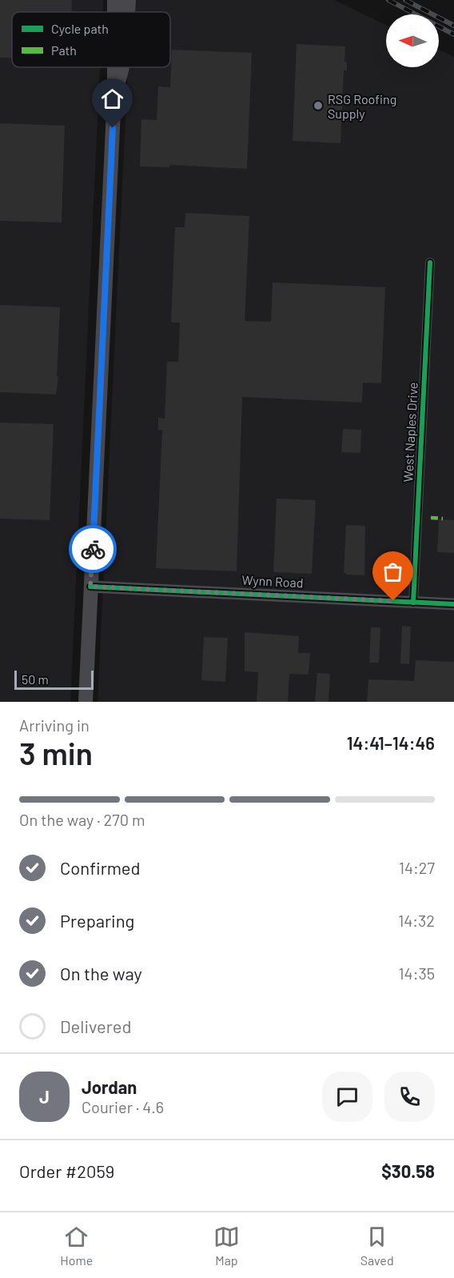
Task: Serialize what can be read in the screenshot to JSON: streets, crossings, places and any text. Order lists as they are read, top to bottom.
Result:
{
  "streets": {
    "street": ["West Naples Drive", "Wynn Road"]
  },
  "crossings": [
    ["West Naples Drive", "Wynn Road"]
  ],
  "places": ["RSG Roofing Supply"],
  "legend": ["Cycle path", "Path"],
  "scale_bar": "50 m",
  "north": "left",
  "page": {
    "scale": "50 m",
    "heading": ["3 min", "Arriving in", "14:41–14:46"],
    "panel": [
      "Jordan",
      "Courier · 4.6",
      "Order #2059",
      "$30.58"
    ],
    "bar": "On the way · 270 m",
    "list": [
      ["Confirmed", "14:27"],
      ["Preparing", "14:32"],
      ["On the way", "14:35"],
      "Delivered"
    ],
    "round": "J",
    "tabs": ["Home", "Map", "Saved"]
  }
}
